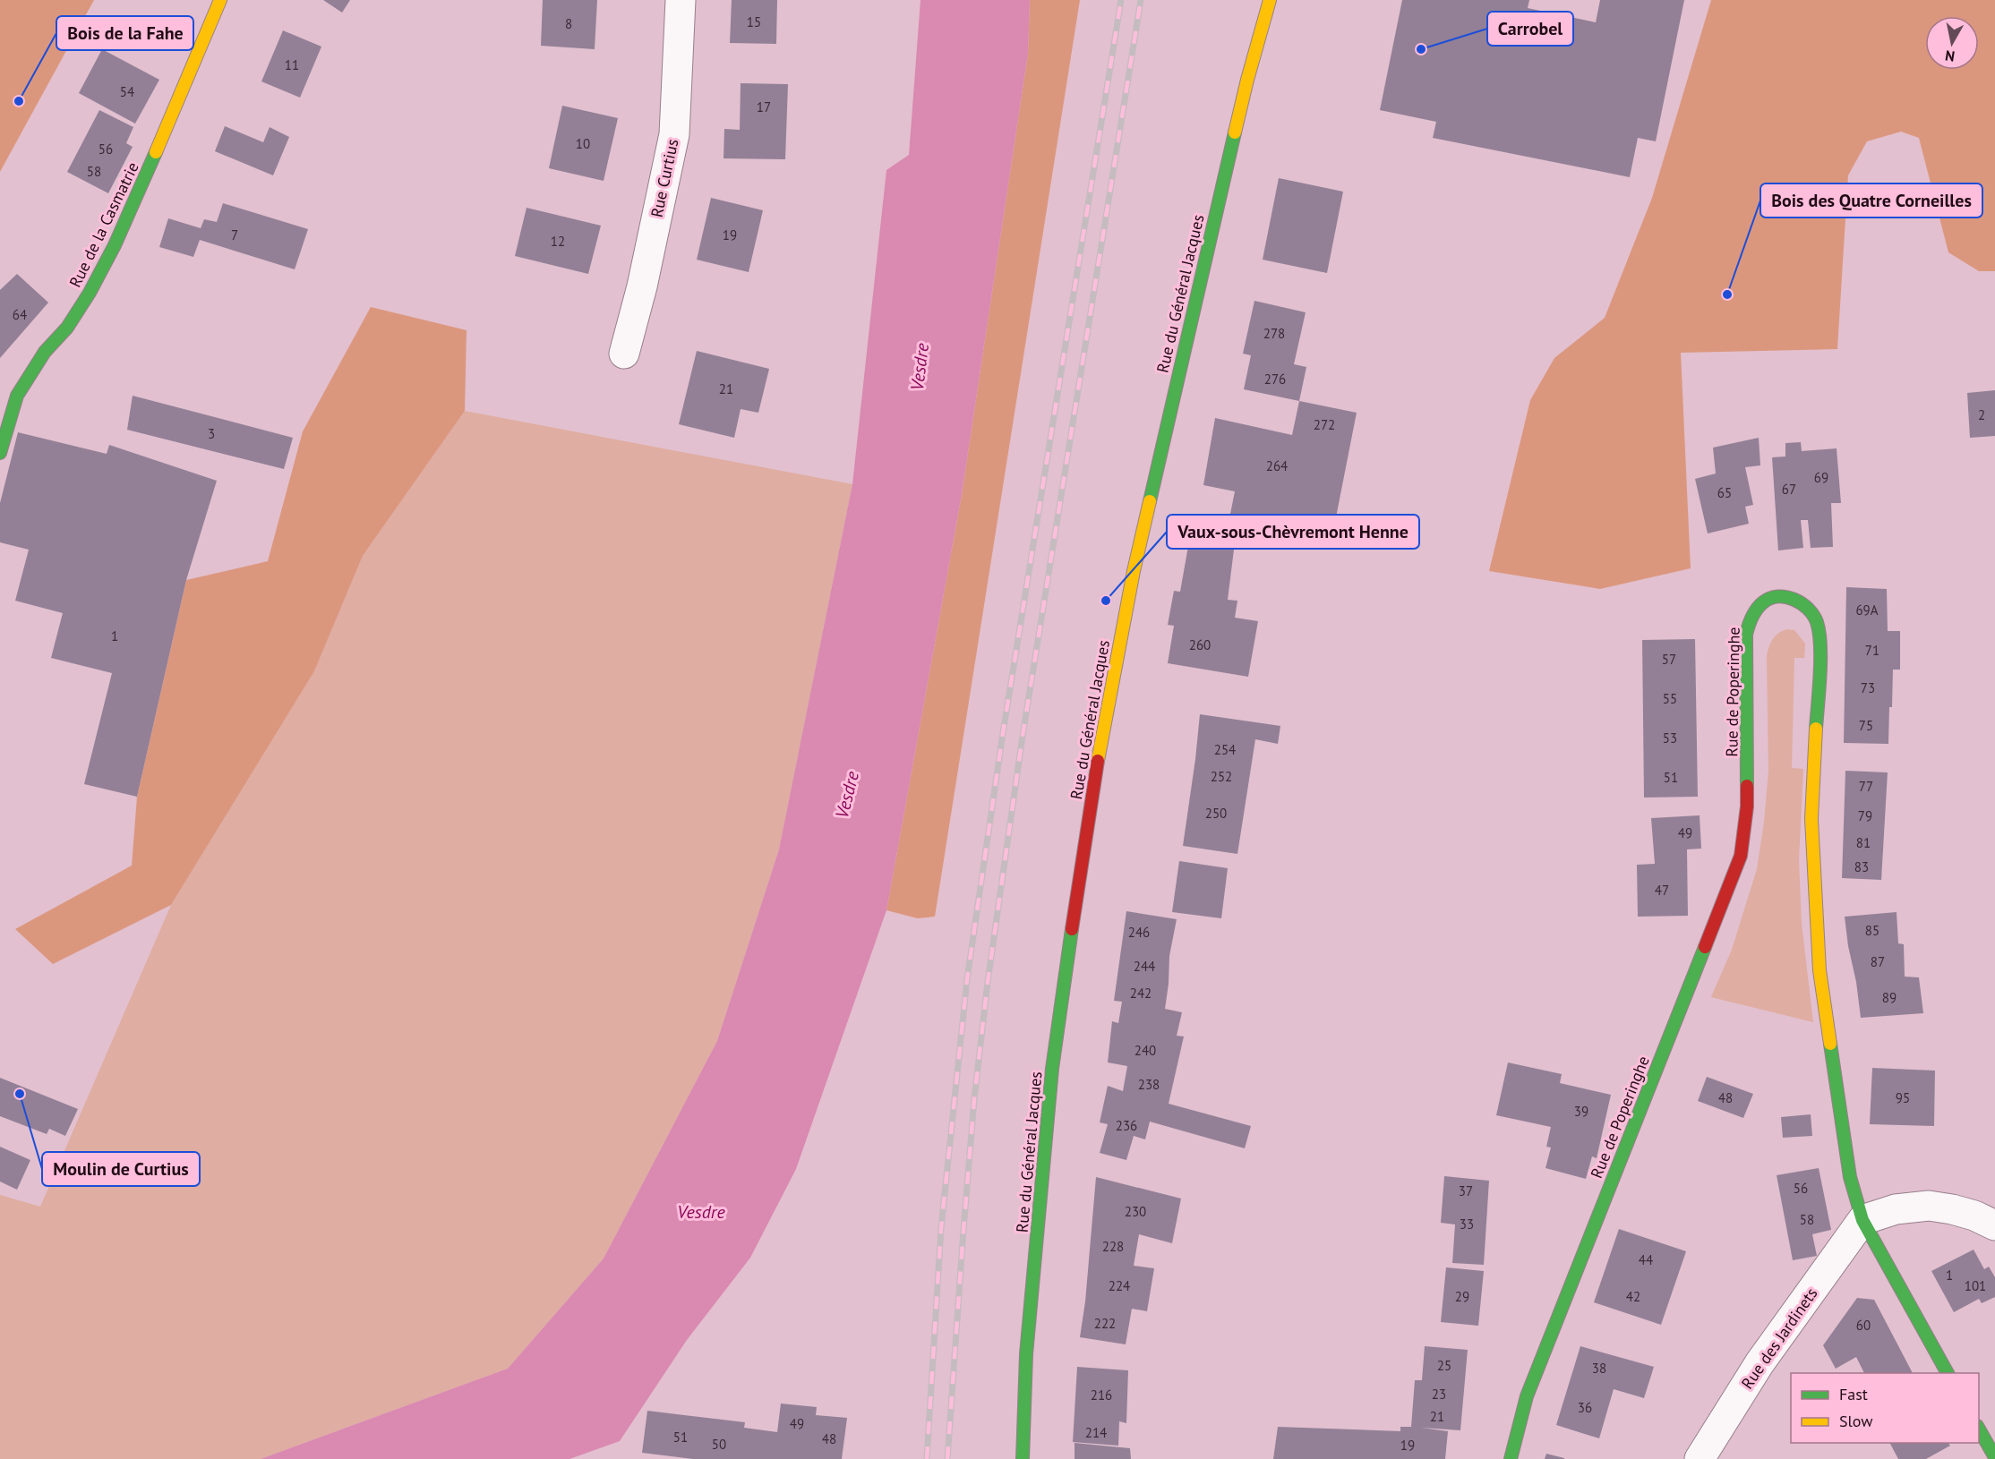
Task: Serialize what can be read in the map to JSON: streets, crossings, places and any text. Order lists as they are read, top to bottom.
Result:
{
  "streets": {
    "street": [
      "Rue Curtius",
      "Rue de la Casmatrie",
      "Rue du Général Jacques",
      "Rue de Poperinghe",
      "Rue des Jardinets"
    ]
  },
  "crossings": [
    ["Rue de Poperinghe", "Rue des Jardinets"]
  ],
  "water": ["Vesdre"],
  "places": [
    "Carrobel",
    "Bois de la Fahe",
    "Bois des Quatre Corneilles",
    "Vaux-sous-Chèvremont Henne",
    "Moulin de Curtius"
  ],
  "house_numbers": [
    "15",
    "8",
    "11",
    "54",
    "17",
    "10",
    "56",
    "58",
    "7",
    "19",
    "12",
    "64",
    "278",
    "276",
    "21",
    "2",
    "272",
    "3",
    "264",
    "69",
    "67",
    "65",
    "69A",
    "1",
    "260",
    "71",
    "57",
    "73",
    "55",
    "75",
    "53",
    "254",
    "252",
    "51",
    "77",
    "250",
    "79",
    "49",
    "81",
    "83",
    "47",
    "85",
    "246",
    "87",
    "244",
    "242",
    "89",
    "240",
    "238",
    "48",
    "95",
    "39",
    "236",
    "56",
    "37",
    "230",
    "58",
    "33",
    "228",
    "44",
    "1",
    "224",
    "101",
    "29",
    "42",
    "222",
    "60",
    "25",
    "38",
    "23",
    "216",
    "36",
    "21",
    "49",
    "214",
    "51",
    "48",
    "50",
    "19"
  ],
  "legend": ["Fast", "Slow"],
  "north": "bottom"
}
